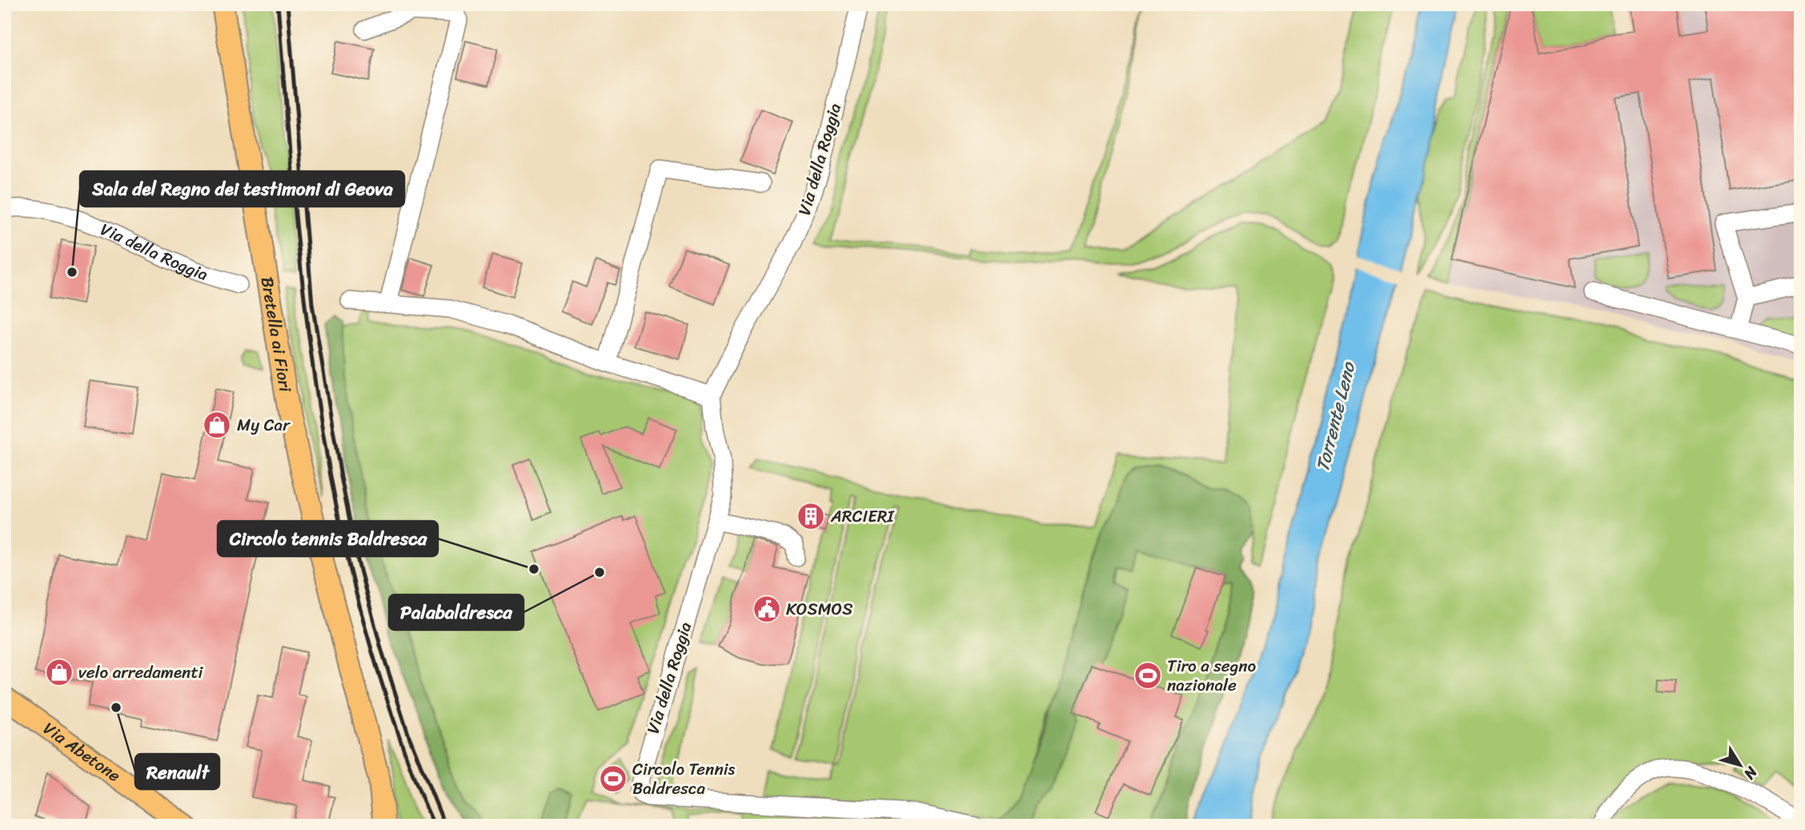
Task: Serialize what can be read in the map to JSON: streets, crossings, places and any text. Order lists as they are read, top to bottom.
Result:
{
  "streets": {
    "main road": ["Bretella ai Fiori", "Via Abetone"],
    "street": ["Via della Roggia"]
  },
  "water": ["Torrente Leno"],
  "places": {
    "other": [
      "Sala del Regno dei testimoni di Geova",
      "Circolo tennis Baldresca",
      "Palabaldresca",
      "Renault"
    ],
    "shop": ["My Car", "velo arredamenti"],
    "building": ["ARCIERI"],
    "public building": ["KOSMOS"],
    "sports": ["Tiro a segno nazionale", "Circolo Tennis Baldresca"]
  },
  "north": "bottom right"
}
